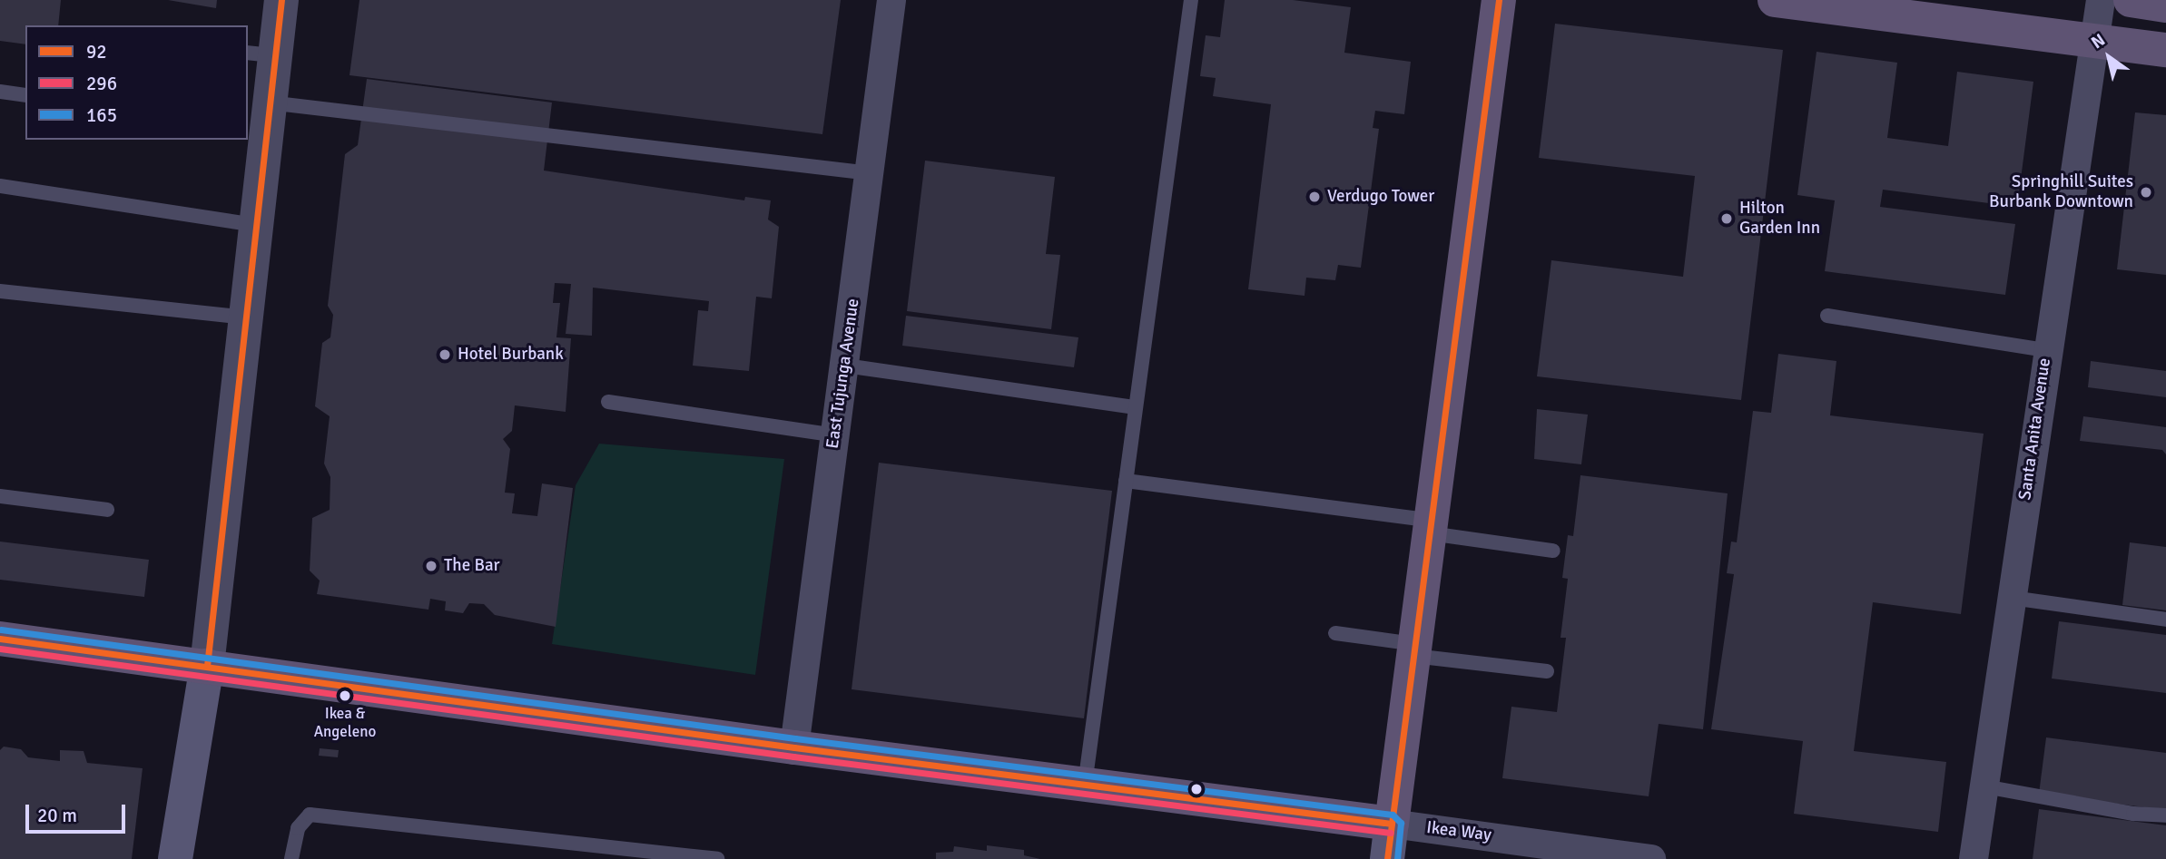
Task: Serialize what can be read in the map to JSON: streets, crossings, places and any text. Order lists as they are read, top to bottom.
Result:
{
  "streets": {
    "main road": ["Ikea Way"],
    "street": ["East Tujunga Avenue", "Santa Anita Avenue"]
  },
  "crossings": [
    ["East Tujunga Avenue", "Ikea Way"]
  ],
  "places": [
    "Springhill Suites Burbank Downtown",
    "Verdugo Tower",
    "Hilton Garden Inn",
    "Hotel Burbank",
    "The Bar",
    "Ikea & Angeleno"
  ],
  "lines": ["transit line 92", "transit line 165", "transit line 296"],
  "legend": ["92", "296", "165"],
  "scale_bar": "20 m",
  "north": "top left"
}
